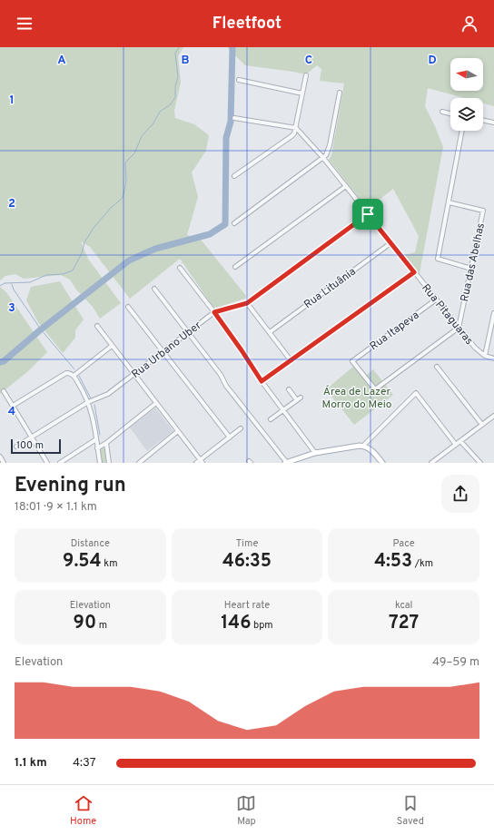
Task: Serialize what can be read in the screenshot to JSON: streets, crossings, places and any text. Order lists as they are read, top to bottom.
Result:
{
  "streets": {
    "street": [
      "Rua das Abelhas",
      "Rua Lituânia",
      "Rua Pitaguaras",
      "Rua Itapeva",
      "Rua Urbano Uber"
    ]
  },
  "crossings": [
    ["Rua das Abelhas", "Rua Pitaguaras"],
    ["Rua das Abelhas", "Rua Itapeva"],
    ["Rua Lituânia", "Rua Pitaguaras"],
    ["Rua Pitaguaras", "Rua Itapeva"]
  ],
  "parks": ["Área de Lazer Morro do Meio"],
  "scale_bar": "100 m",
  "north": "left",
  "page": {
    "header": "Fleetfoot",
    "scale": "100 m",
    "heading": ["Evening run", "18:01 · 9 × 1.1 km"],
    "stats": [
      ["Distance", "9.54 km"],
      ["Time", "46:35"],
      ["Pace", "4:53 /km"],
      ["Elevation", "90 m"],
      ["Heart rate", "146 bpm"],
      ["kcal", "727"]
    ],
    "chart": ["Elevation", "49–59 m"],
    "list": [
      {
        "name": "1.1 km",
        "note": "4:37"
      }
    ],
    "tabs": ["Home", "Map", "Saved"]
  },
  "grid": {
    "columns": [
      "A",
      "B",
      "C",
      "D"
    ],
    "rows": [
      "1",
      "2",
      "3",
      "4"
    ]
  }
}
